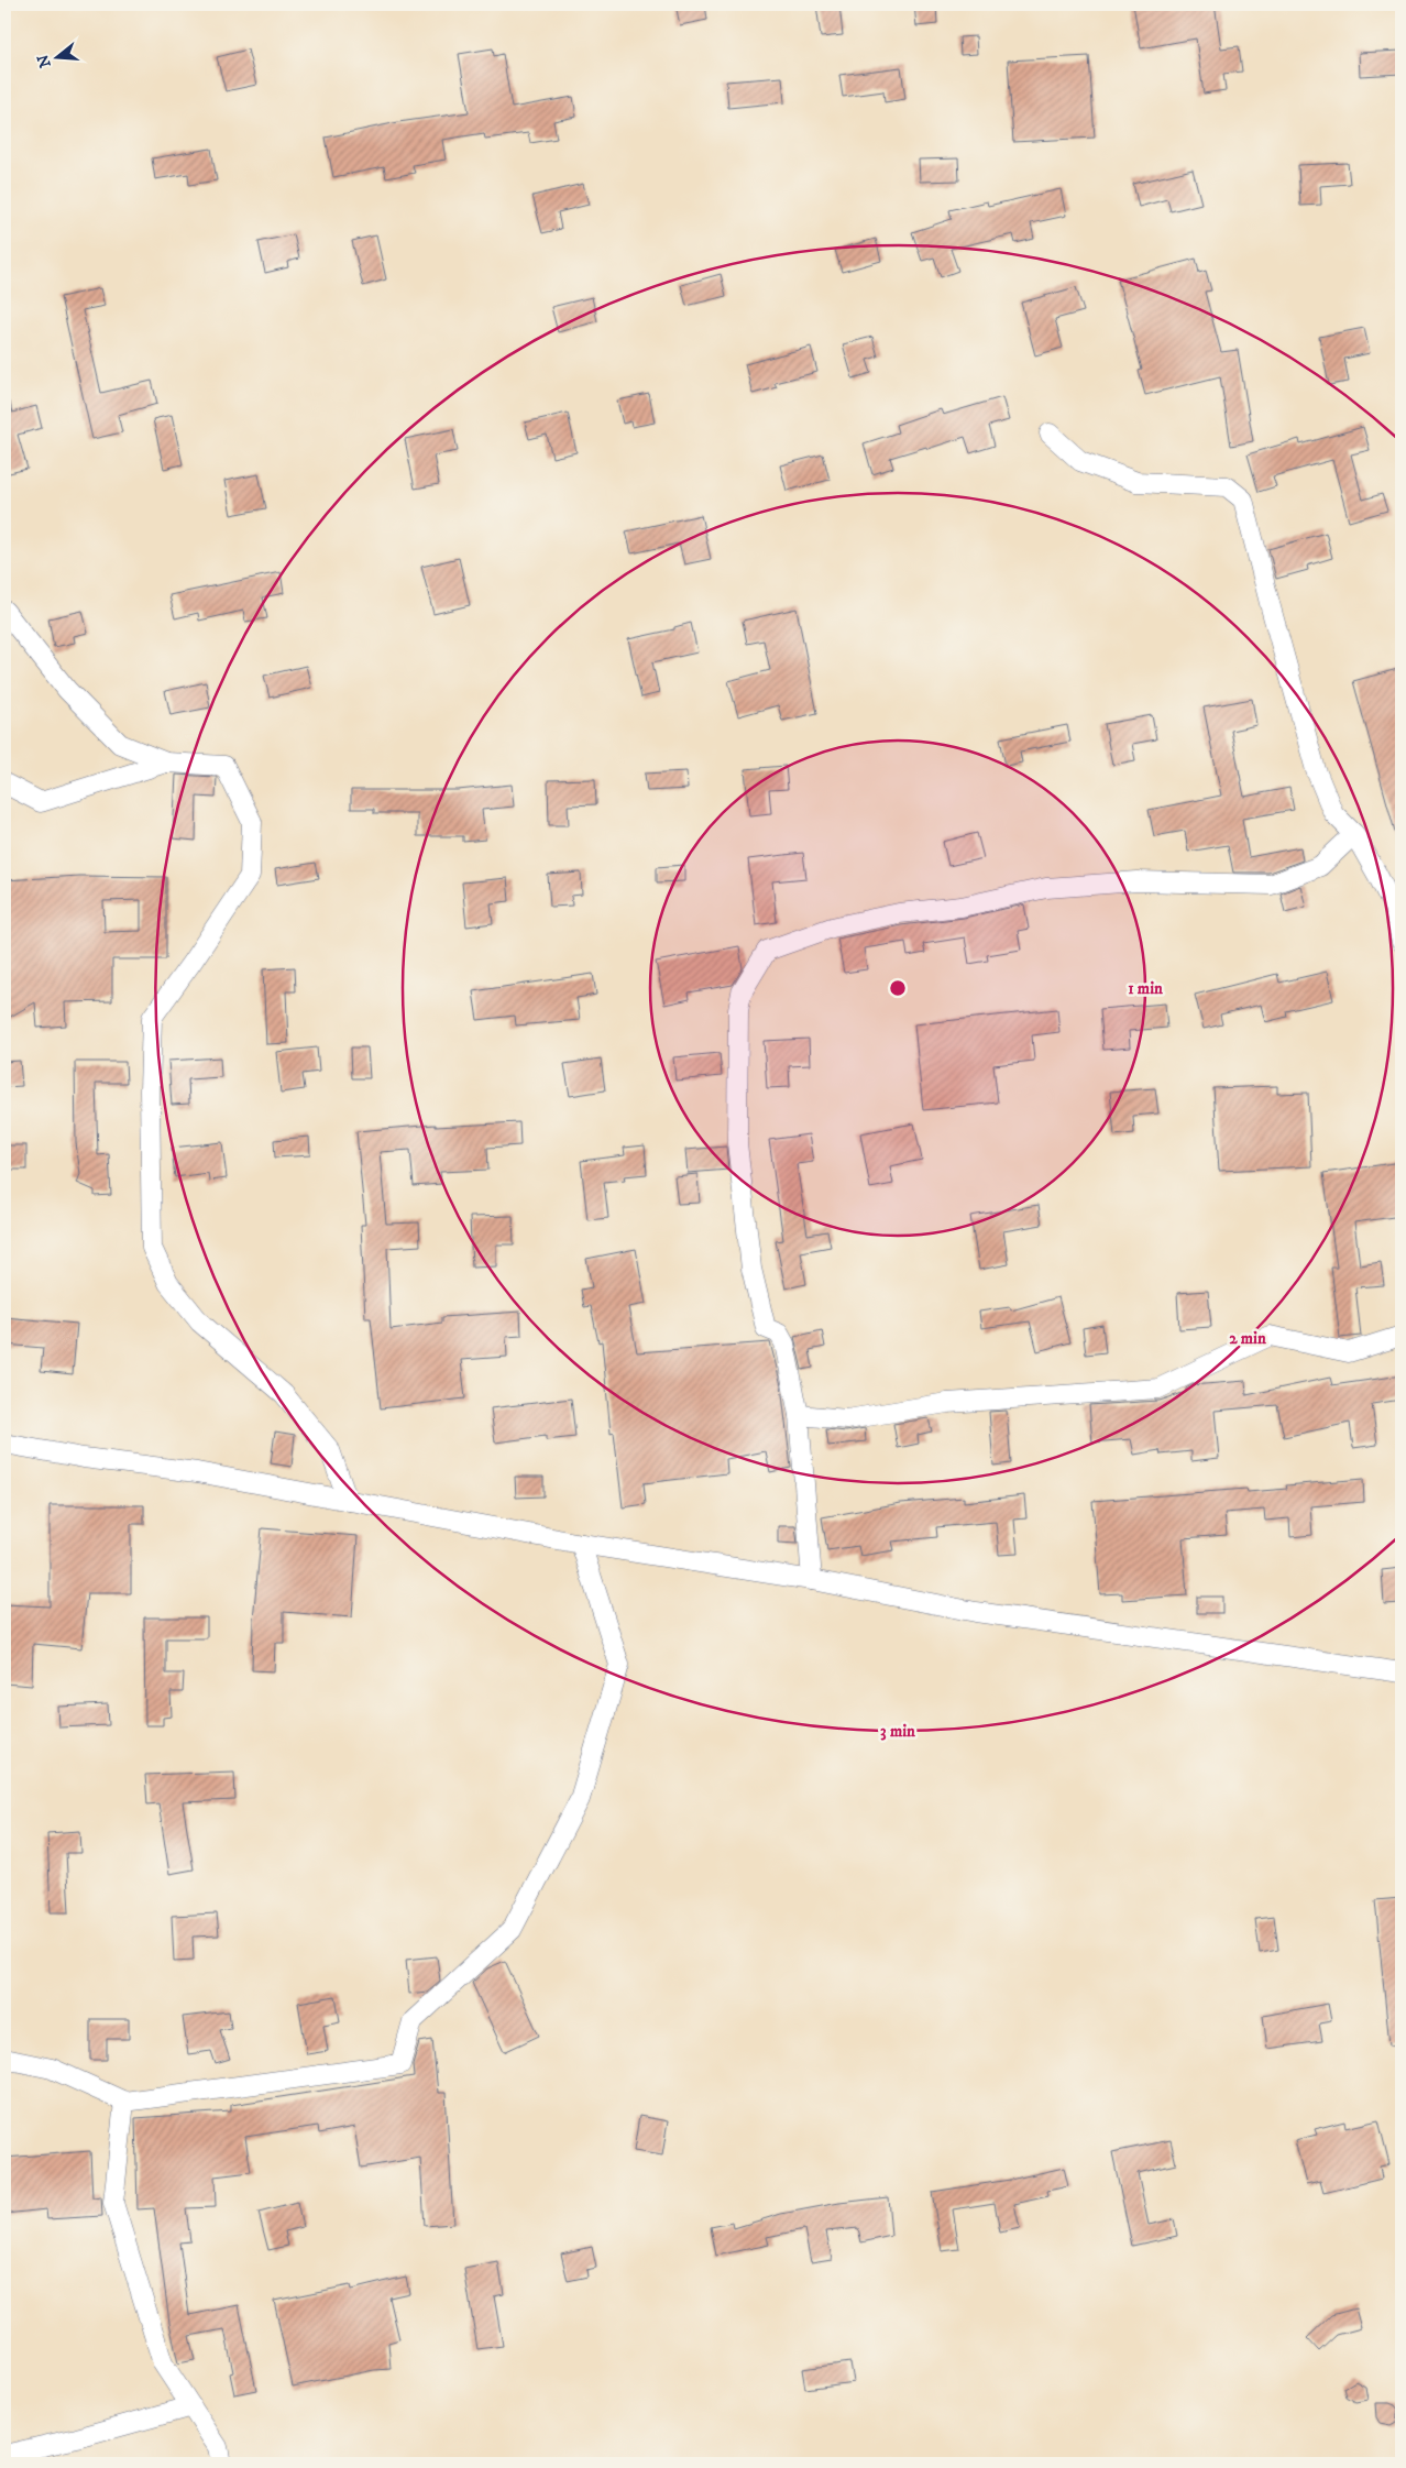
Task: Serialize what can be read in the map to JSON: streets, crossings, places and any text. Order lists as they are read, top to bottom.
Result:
{
  "north": "left",
  "rings": ["1 min", "2 min", "3 min"]
}
